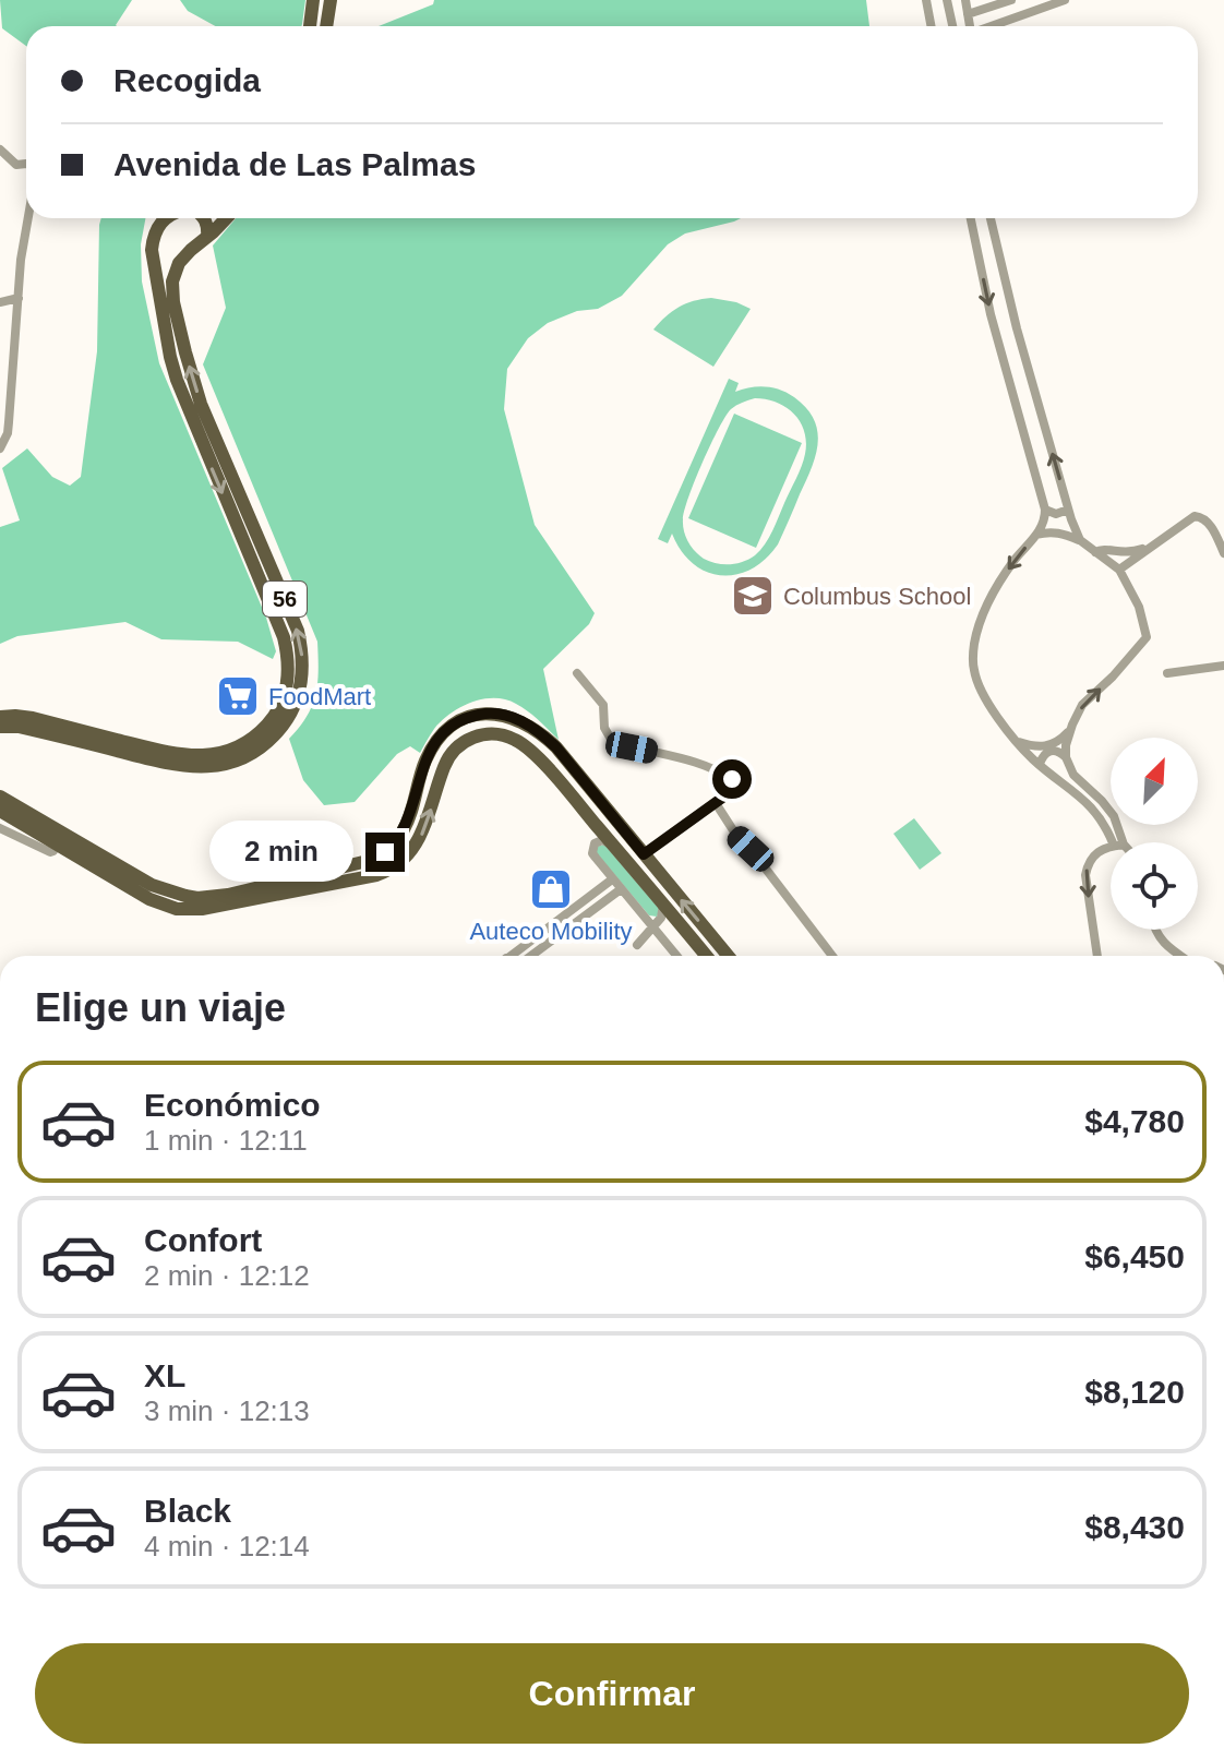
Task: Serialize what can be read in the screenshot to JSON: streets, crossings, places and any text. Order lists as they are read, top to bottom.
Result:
{
  "streets": {
    "main road": ["56"]
  },
  "places": {
    "school or university": ["Columbus School"],
    "supermarket": ["FoodMart"],
    "shop": ["Auteco Mobility"]
  },
  "north": "top right",
  "page": {
    "banner": ["Recogida", "Avenida de Las Palmas"],
    "bubble": "2 min",
    "heading": "Elige un viaje",
    "list": [
      {
        "name": "Económico",
        "note": "1 min · 12:11",
        "value": "$4,780"
      },
      {
        "name": "Confort",
        "note": "2 min · 12:12",
        "value": "$6,450"
      },
      {
        "name": "XL",
        "note": "3 min · 12:13",
        "value": "$8,120"
      },
      {
        "name": "Black",
        "note": "4 min · 12:14",
        "value": "$8,430"
      }
    ],
    "buttons": "Confirmar"
  }
}
